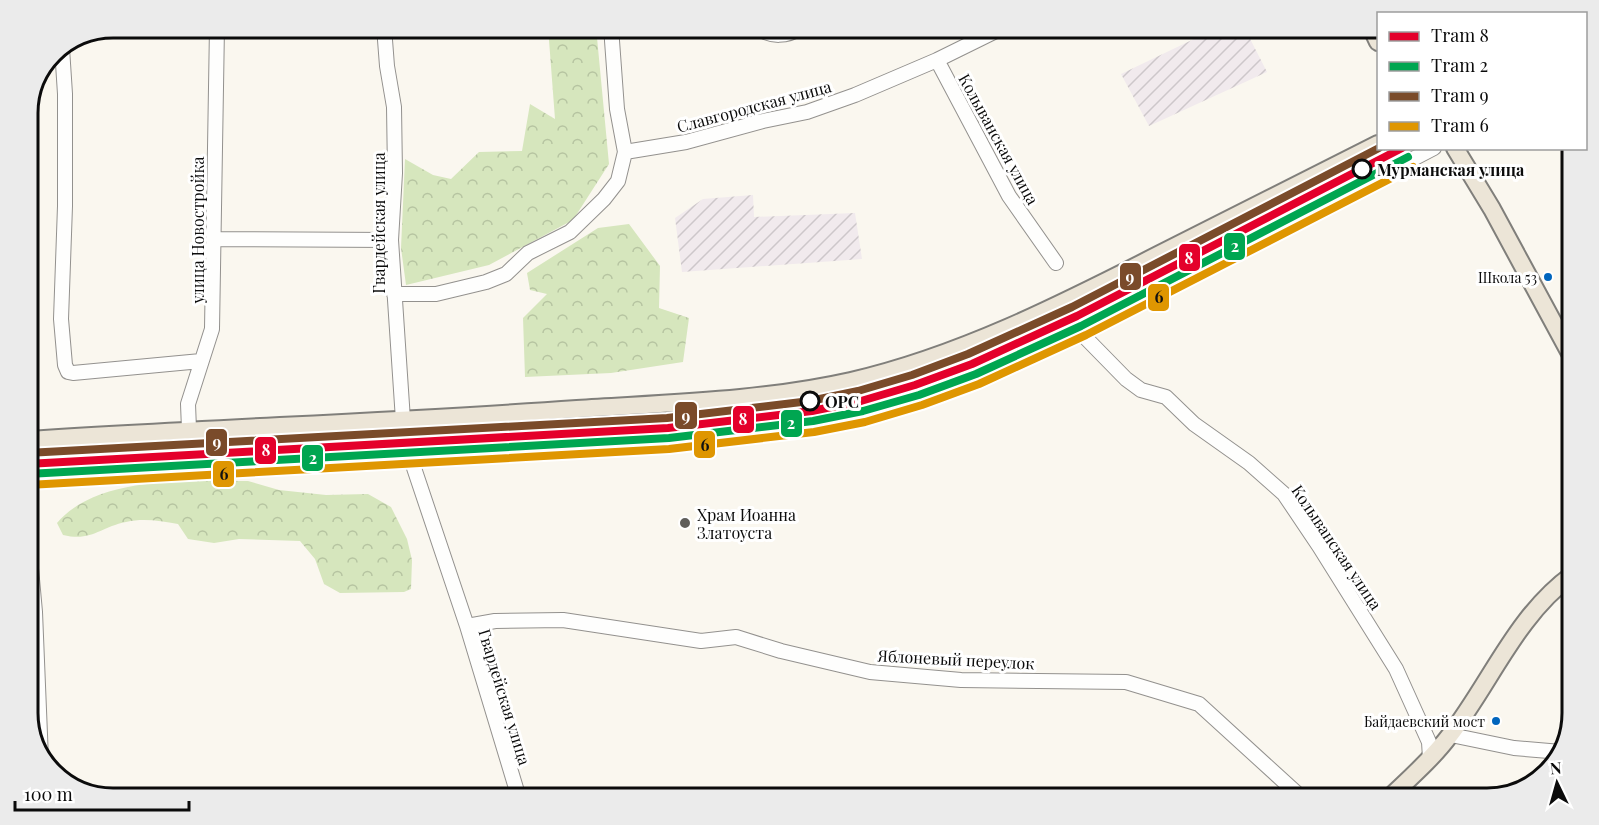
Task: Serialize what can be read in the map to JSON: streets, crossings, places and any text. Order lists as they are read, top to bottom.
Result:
{
  "streets": {
    "street": [
      "Славгородская улица",
      "Колыванская улица",
      "Гвардейская улица",
      "улица Новостройка",
      "Яблоневый переулок"
    ]
  },
  "crossings": [
    ["Славгородская улица", "Колыванская улица"],
    ["Гвардейская улица", "Яблоневый переулок"]
  ],
  "places": [
    "Мурманская улица",
    "Школа 53",
    "ОРС",
    "Храм Иоанна Златоуста",
    "Байдаевский мост"
  ],
  "lines": [
    "tram line 9",
    "tram line 8",
    "tram line 2",
    "tram line 6"
  ],
  "legend": [
    "Tram 8",
    "Tram 2",
    "Tram 9",
    "Tram 6"
  ],
  "scale_bar": "100 m",
  "north": "top"
}
